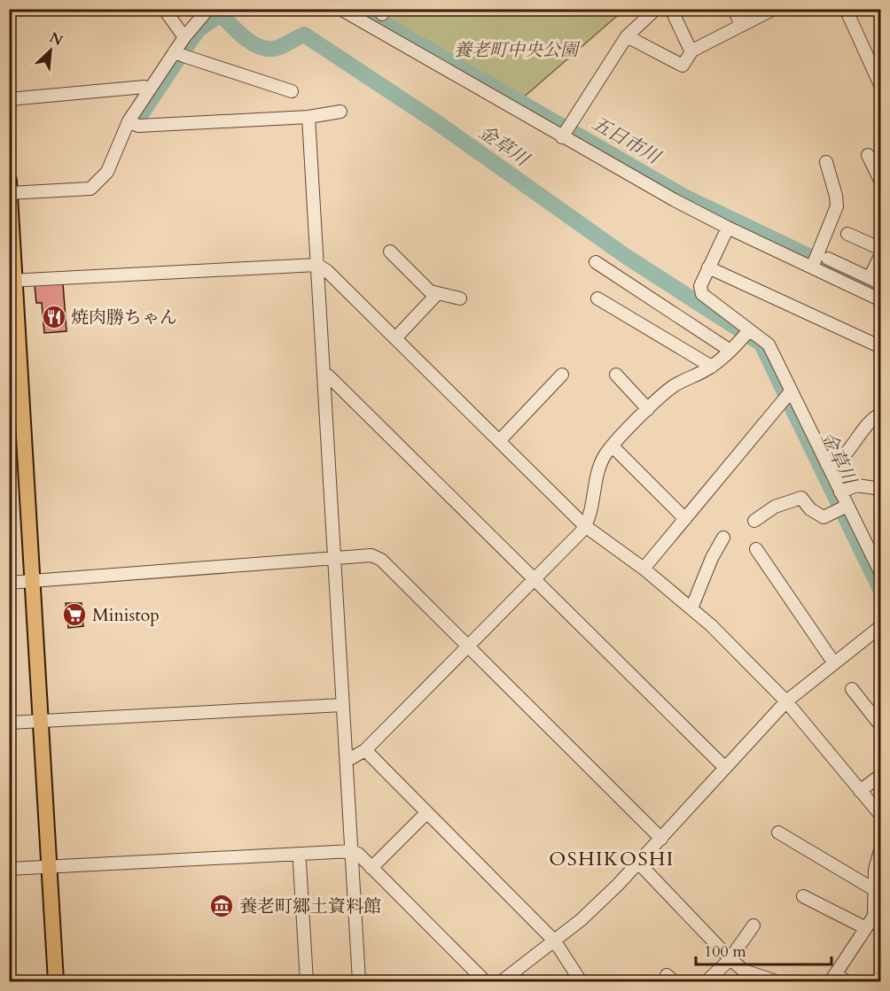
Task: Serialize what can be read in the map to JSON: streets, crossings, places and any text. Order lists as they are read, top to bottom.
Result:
{
  "districts": ["OSHIKOSHI"],
  "water": ["五日市川", "金草川"],
  "parks": ["養老町中央公園"],
  "places": {
    "restaurant": ["焼肉勝ちゃん"],
    "supermarket": ["Ministop"],
    "museum": ["養老町郷土資料館"]
  },
  "scale_bar": "100 m",
  "north": "top right"
}
